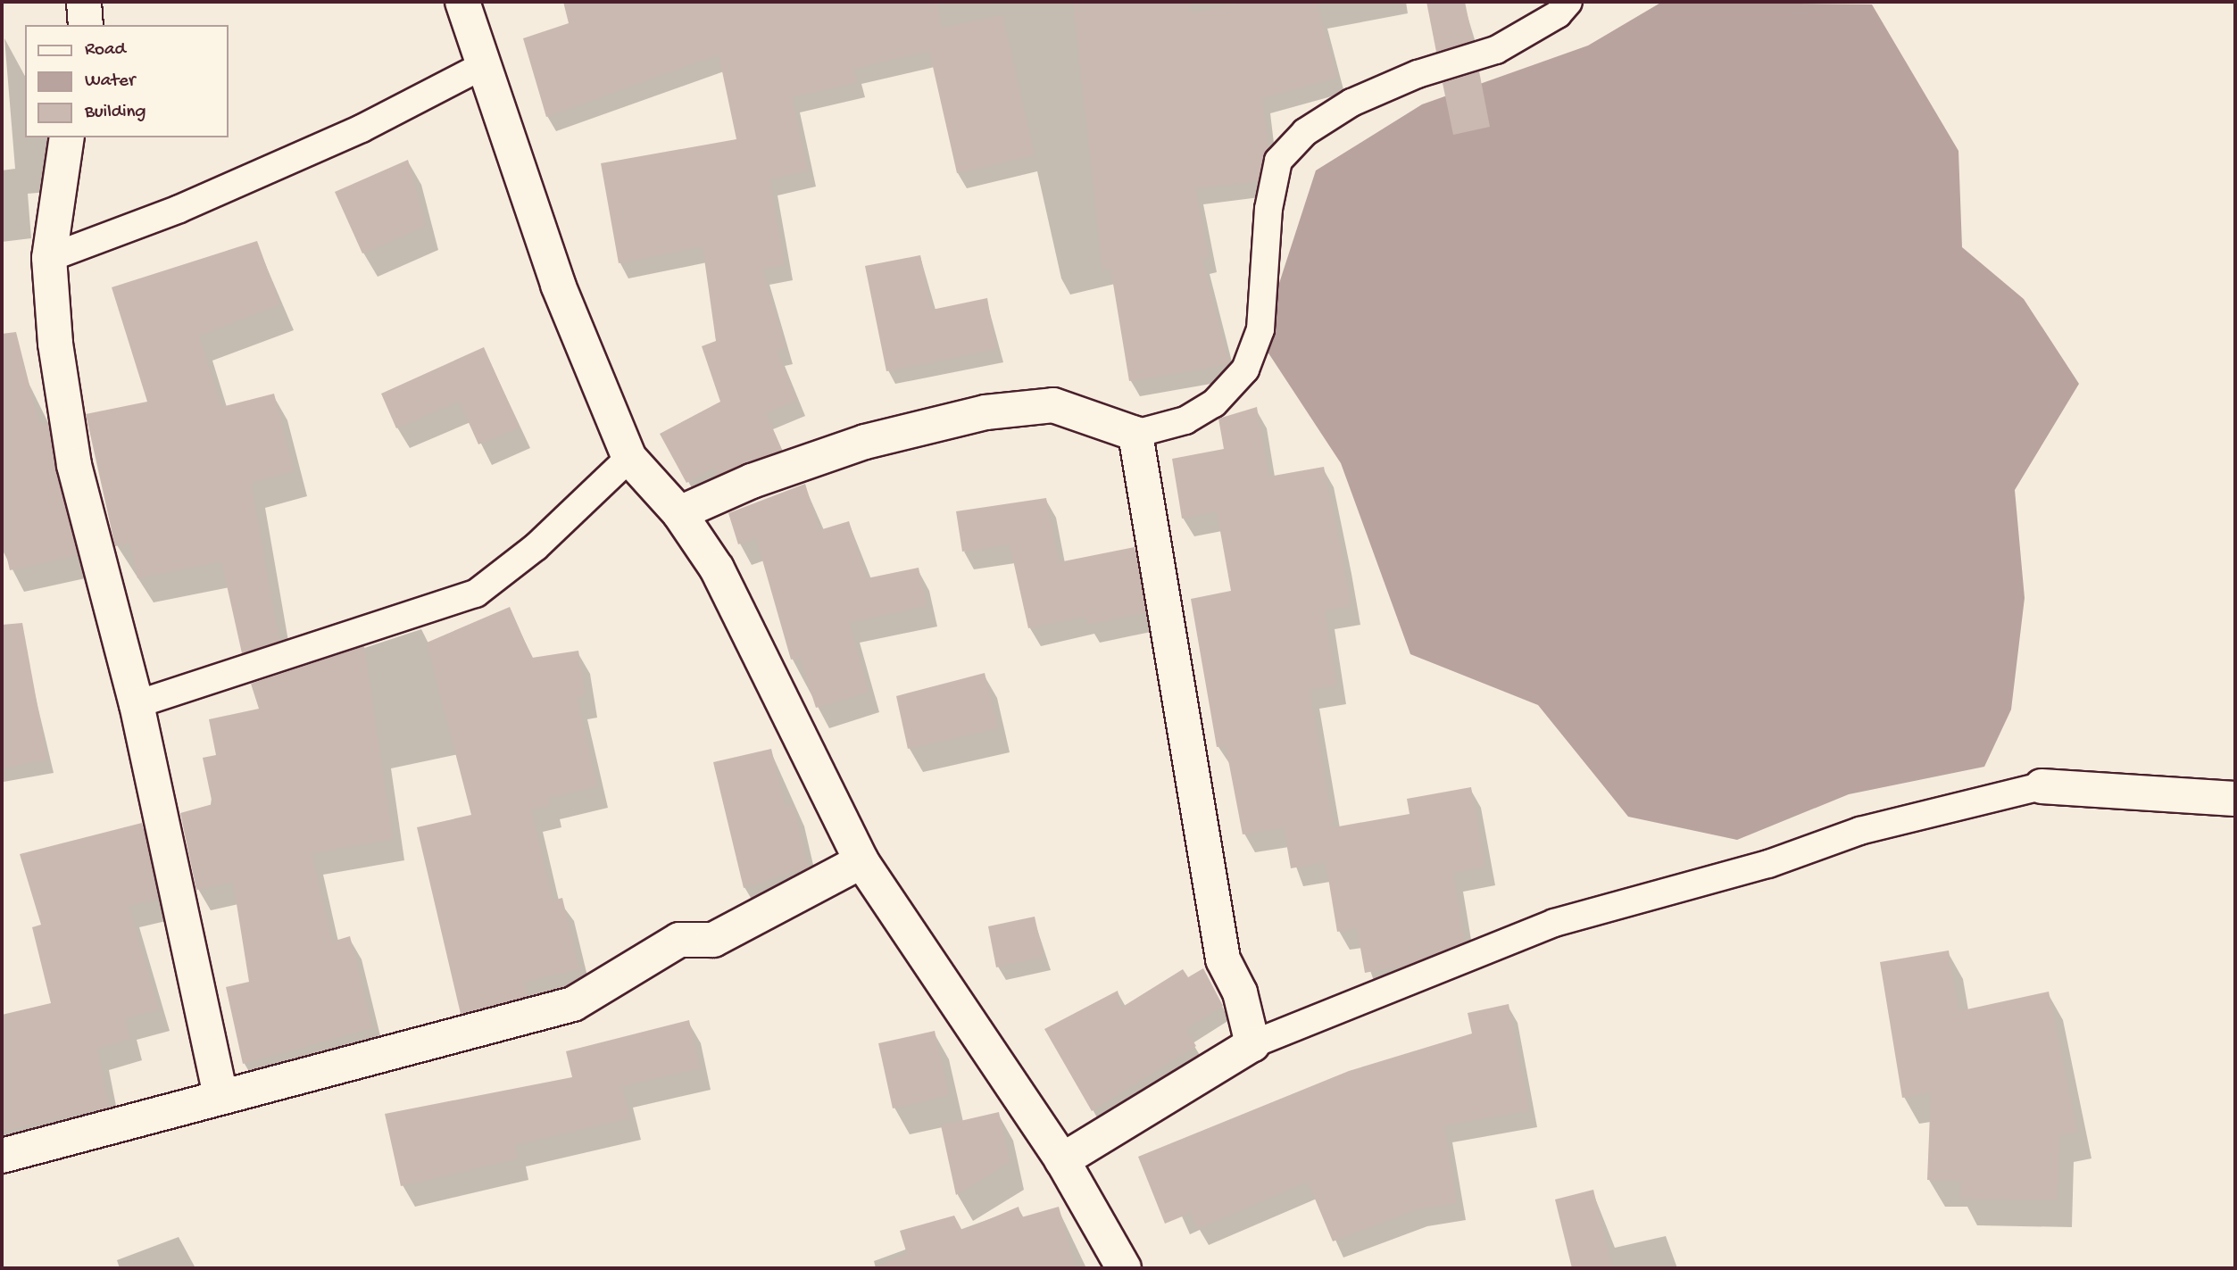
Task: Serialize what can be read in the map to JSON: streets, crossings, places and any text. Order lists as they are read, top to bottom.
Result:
{
  "legend": ["Road", "Water", "Building"]
}
